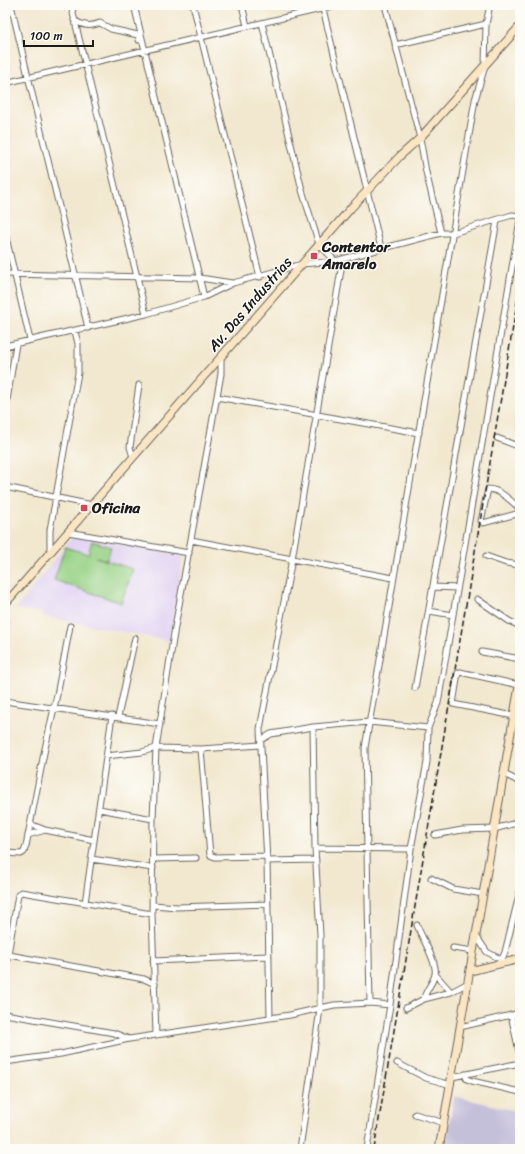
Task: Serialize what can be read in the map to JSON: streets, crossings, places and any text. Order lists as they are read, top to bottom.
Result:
{
  "streets": {
    "main road": ["Av. Das Industrias"]
  },
  "places": {
    "transit": ["Contentor Amarelo", "Oficina"]
  },
  "scale_bar": "100 m"
}
